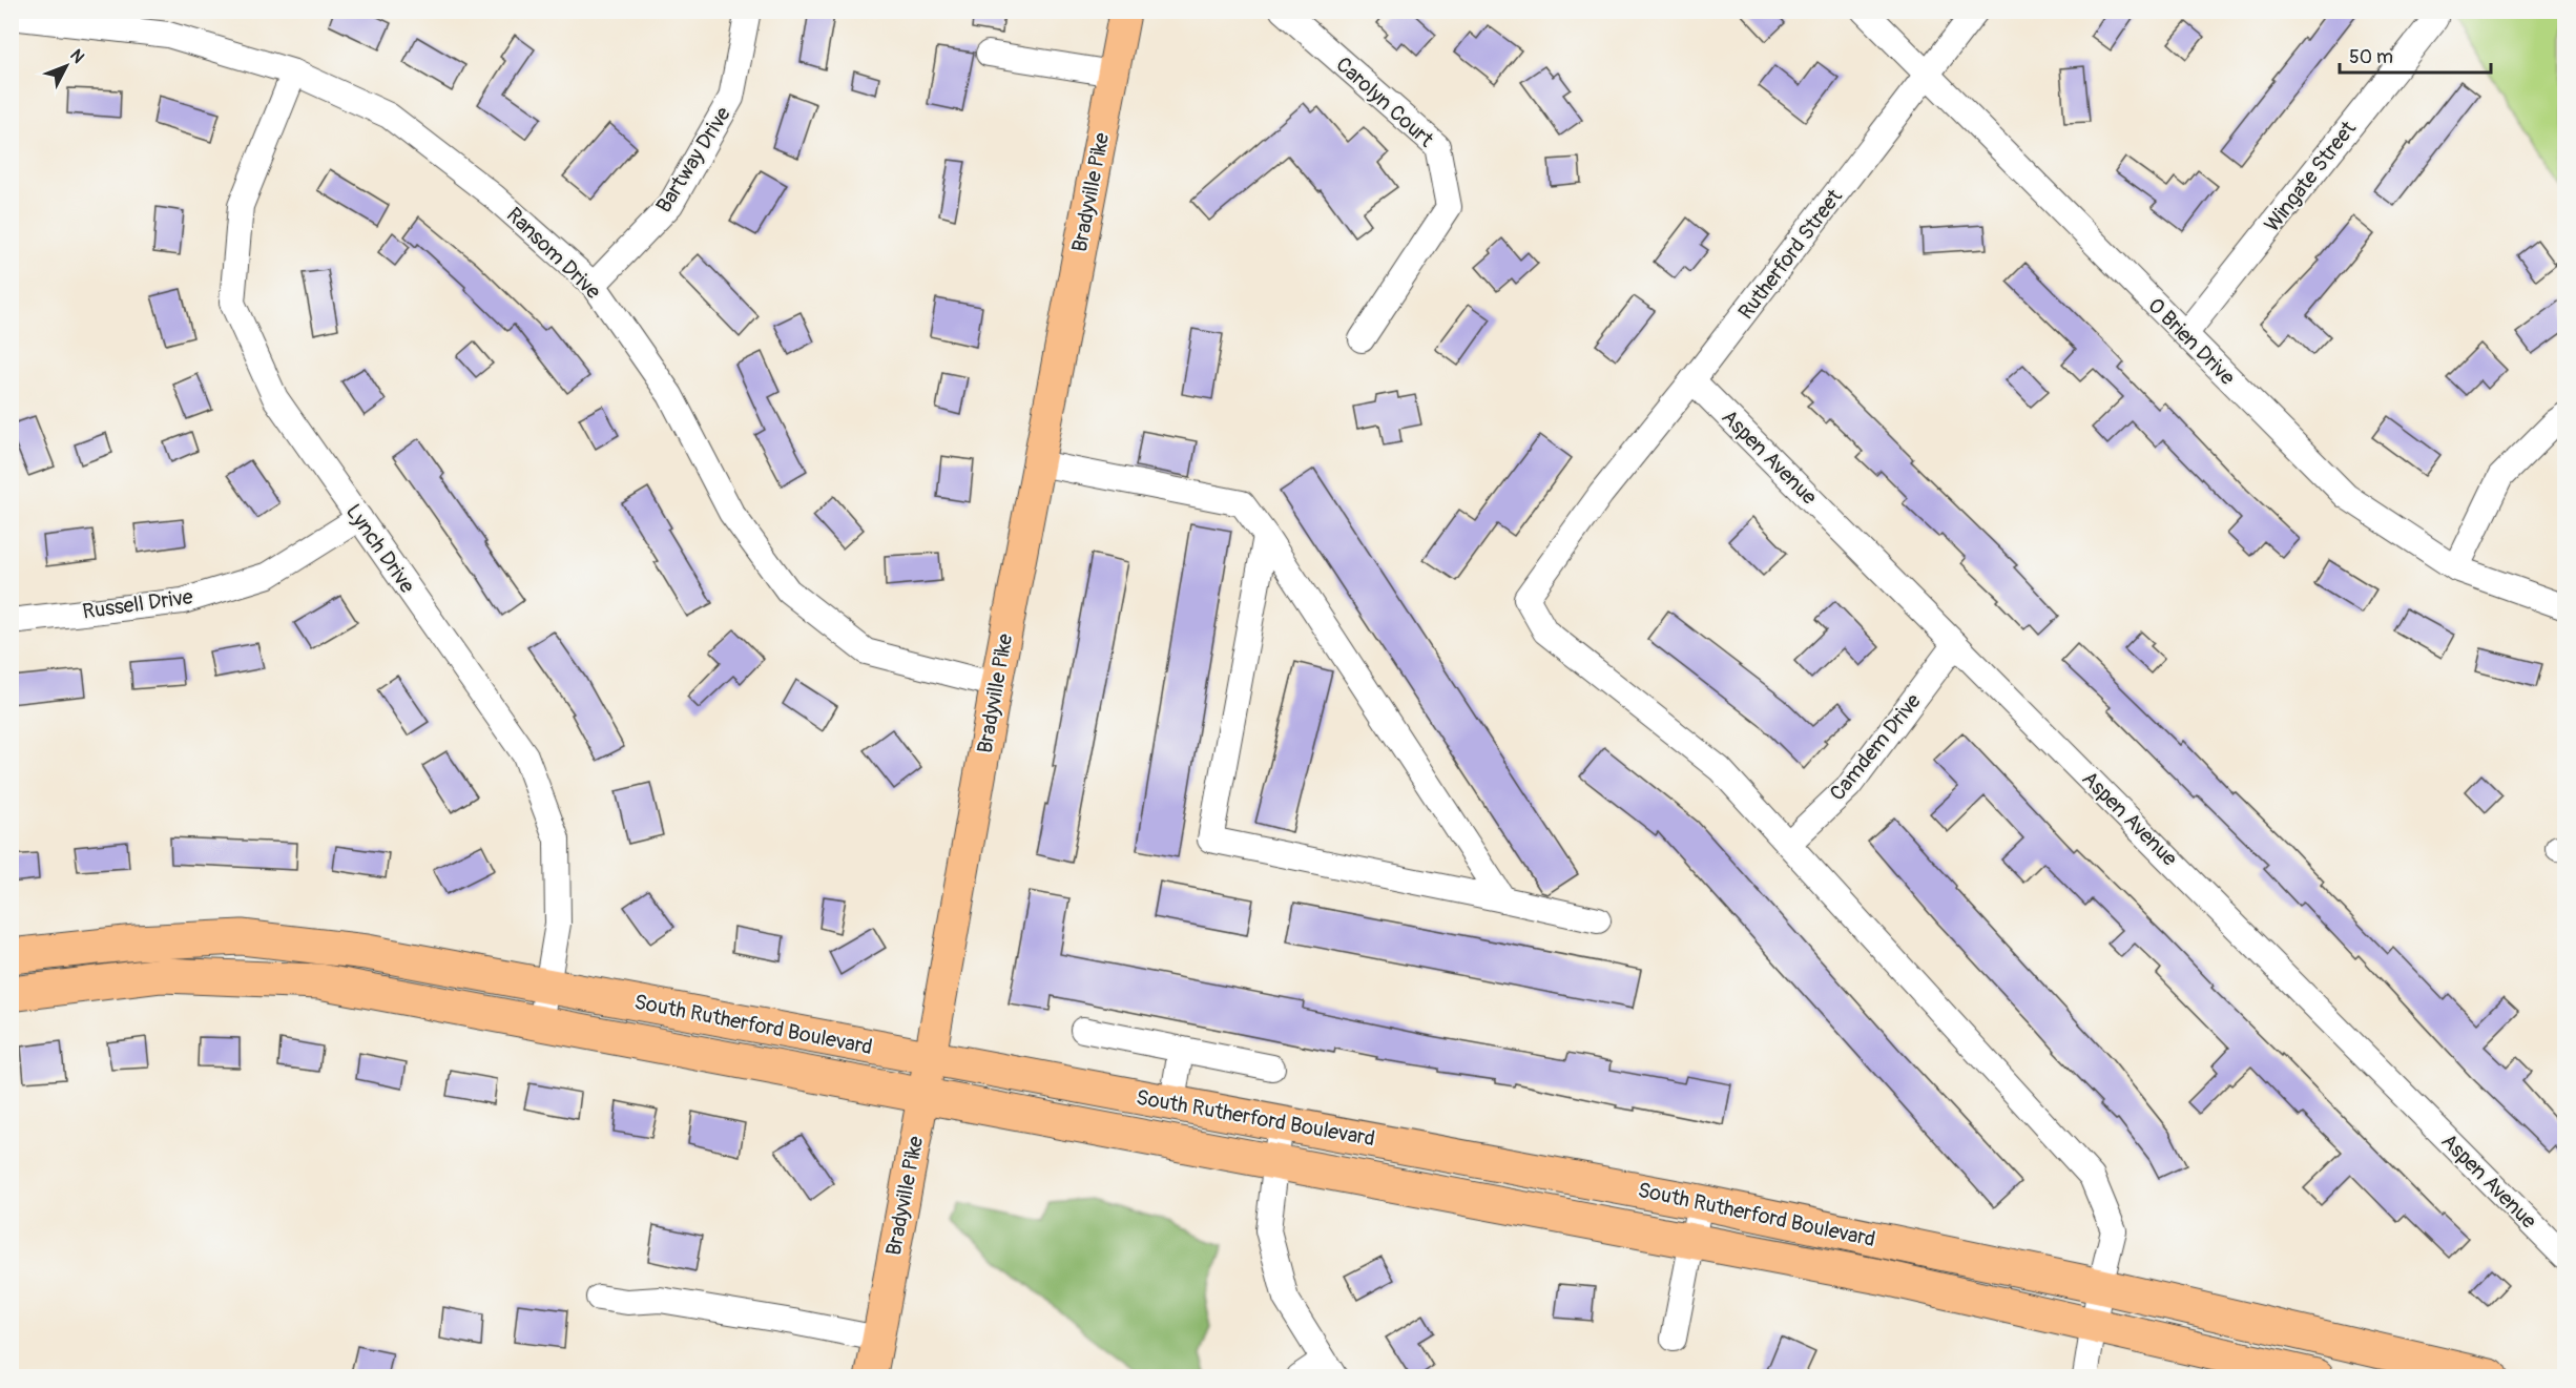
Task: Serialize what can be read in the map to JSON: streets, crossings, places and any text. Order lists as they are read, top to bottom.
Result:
{
  "streets": {
    "highway": ["South Rutherford Boulevard"],
    "main road": ["Bradyville Pike"],
    "street": [
      "Carolyn Court",
      "Bartway Drive",
      "Wingate Street",
      "Ransom Drive",
      "Rutherford Street",
      "O Brien Drive",
      "Aspen Avenue",
      "Lynch Drive",
      "Russell Drive",
      "Camdem Drive"
    ]
  },
  "crossings": [
    ["Bartway Drive", "Ransom Drive"],
    ["Wingate Street", "O Brien Drive"],
    ["Bradyville Pike", "Ransom Drive"],
    ["Bradyville Pike", "South Rutherford Boulevard"],
    ["Ransom Drive", "Lynch Drive"],
    ["Rutherford Street", "O Brien Drive"],
    ["Rutherford Street", "Aspen Avenue"],
    ["Rutherford Street", "Camdem Drive"],
    ["Aspen Avenue", "Camdem Drive"],
    ["Lynch Drive", "Russell Drive"],
    ["Lynch Drive", "South Rutherford Boulevard"]
  ],
  "scale_bar": "50 m",
  "north": "top right"
}
